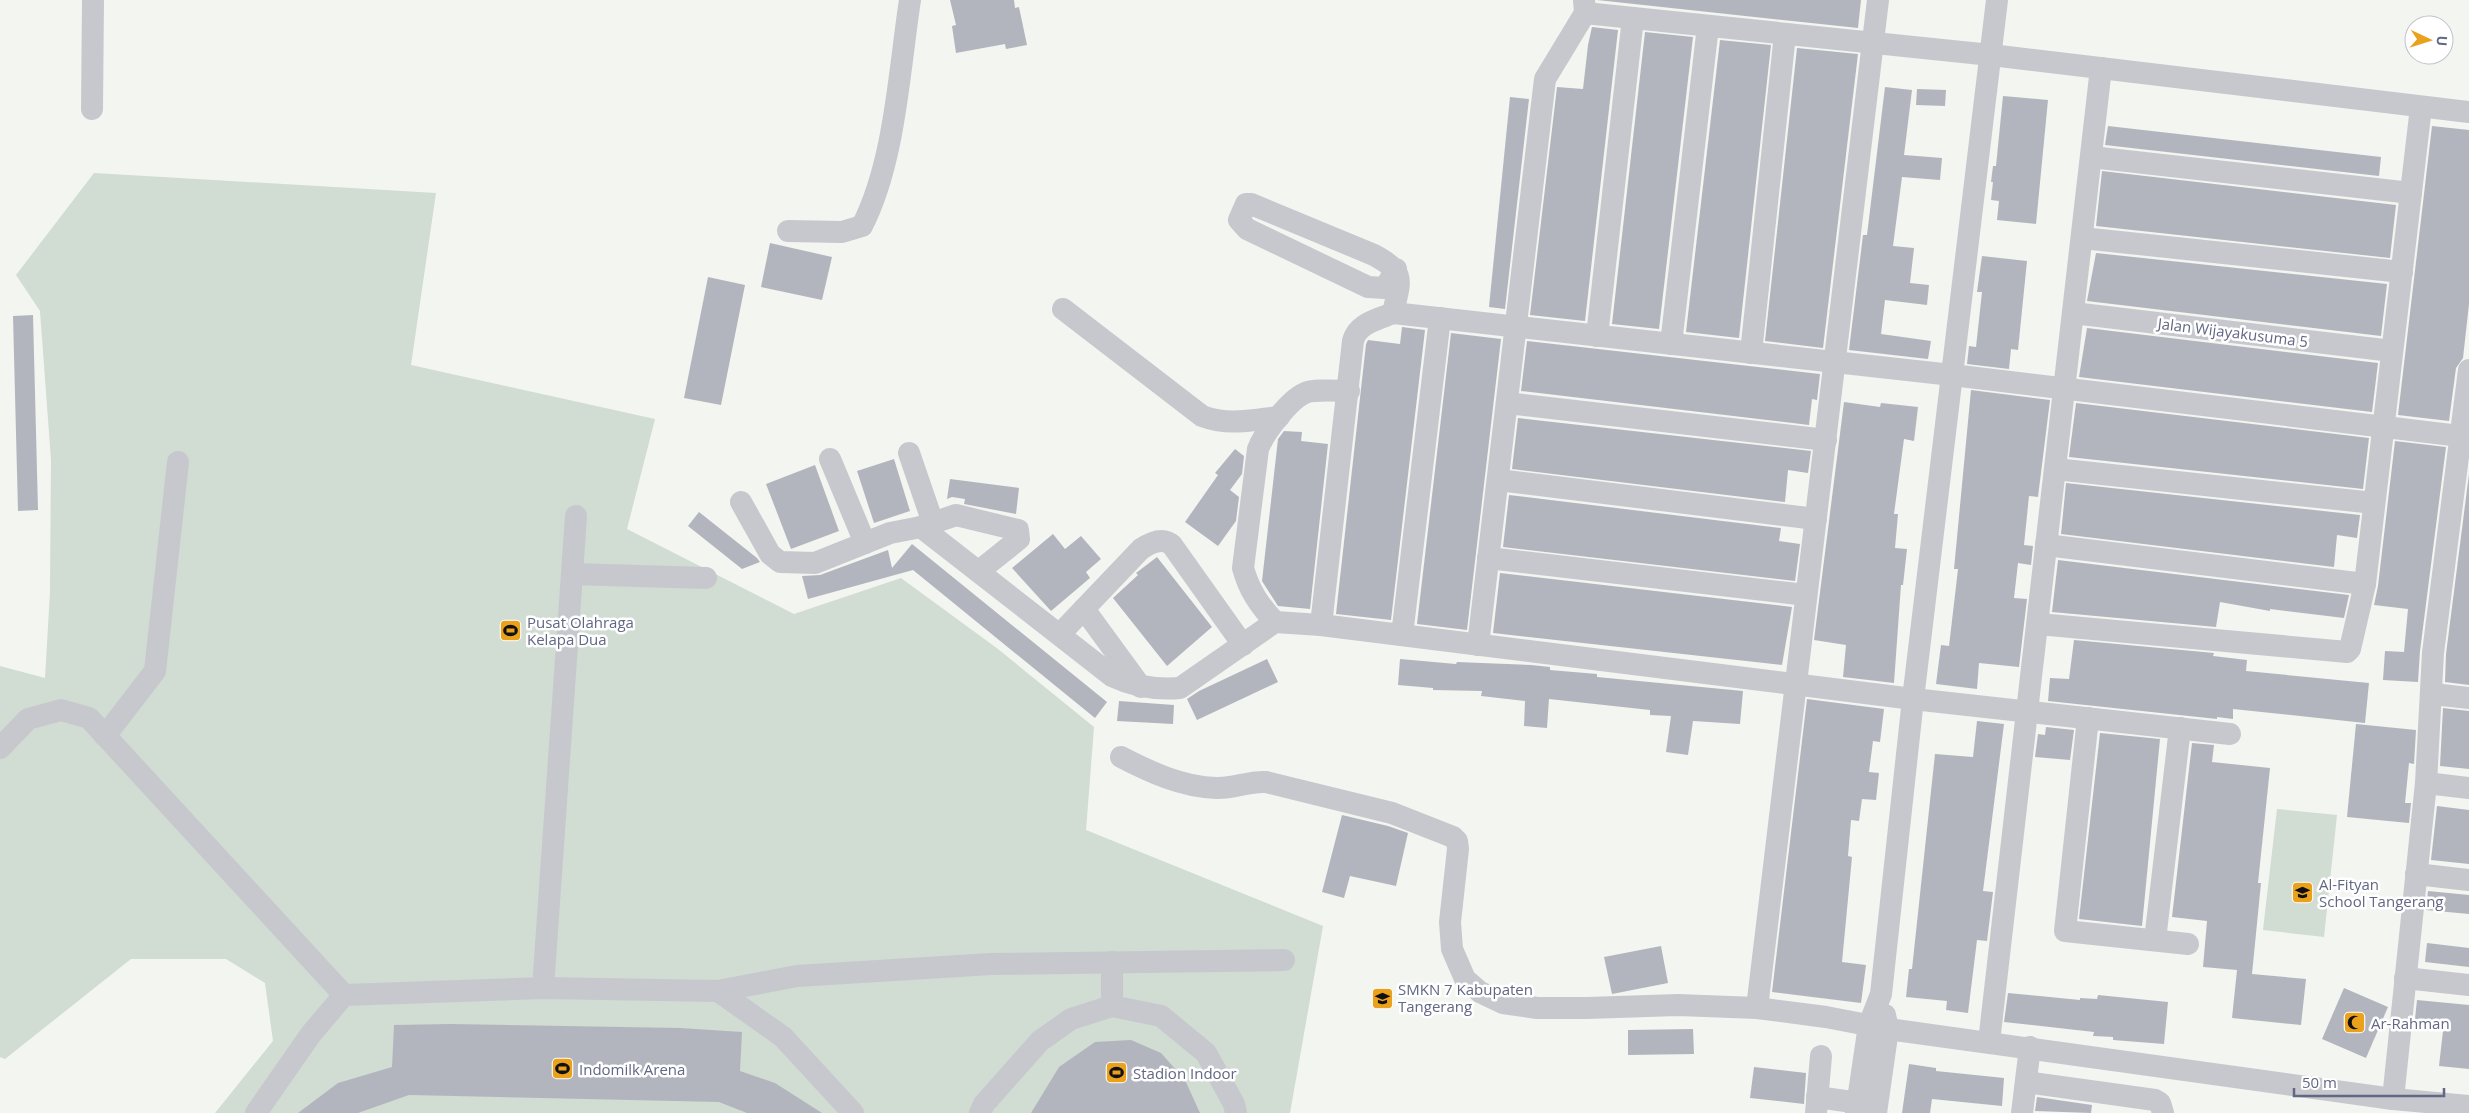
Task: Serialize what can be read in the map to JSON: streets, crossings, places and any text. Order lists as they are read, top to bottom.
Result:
{
  "streets": {
    "street": ["Jalan Wijayakusuma 5"]
  },
  "places": {
    "sports": ["Pusat Olahraga Kelapa Dua", "Indomilk Arena", "Stadion Indoor"],
    "school or university": ["Al-Fityan School Tangerang", "SMKN 7 Kabupaten Tangerang"],
    "mosque": ["Ar-Rahman"]
  },
  "scale_bar": "50 m",
  "north": "right"
}
